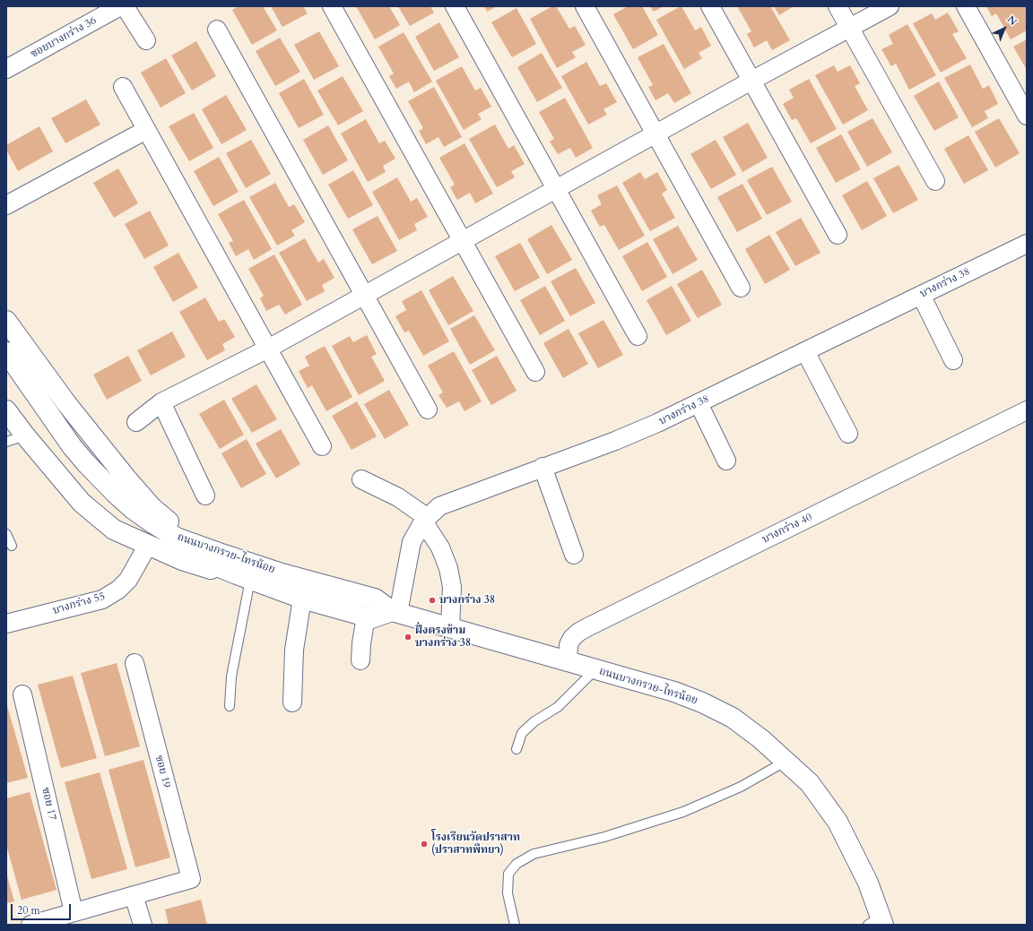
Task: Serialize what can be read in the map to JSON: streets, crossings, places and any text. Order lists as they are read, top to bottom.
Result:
{
  "streets": {
    "main road": ["ถนนบางกรวย-ไทรน้อย"],
    "street": [
      "ซอยบางกร่าง 36",
      "บางกร่าง 38",
      "บางกร่าง 40",
      "บางกร่าง 55",
      "ซอย 19",
      "ซอย 17"
    ]
  },
  "crossings": [
    ["บางกร่าง 38", "ถนนบางกรวย-ไทรน้อย"],
    ["บางกร่าง 40", "ถนนบางกรวย-ไทรน้อย"]
  ],
  "places": ["บางกร่าง 38", "ฝั่งตรงข้าม บางกร่าง 38", "โรงเรียนวัดปราสาท (ปราสาทพิทยา)"],
  "scale_bar": "20 m",
  "north": "top right"
}
